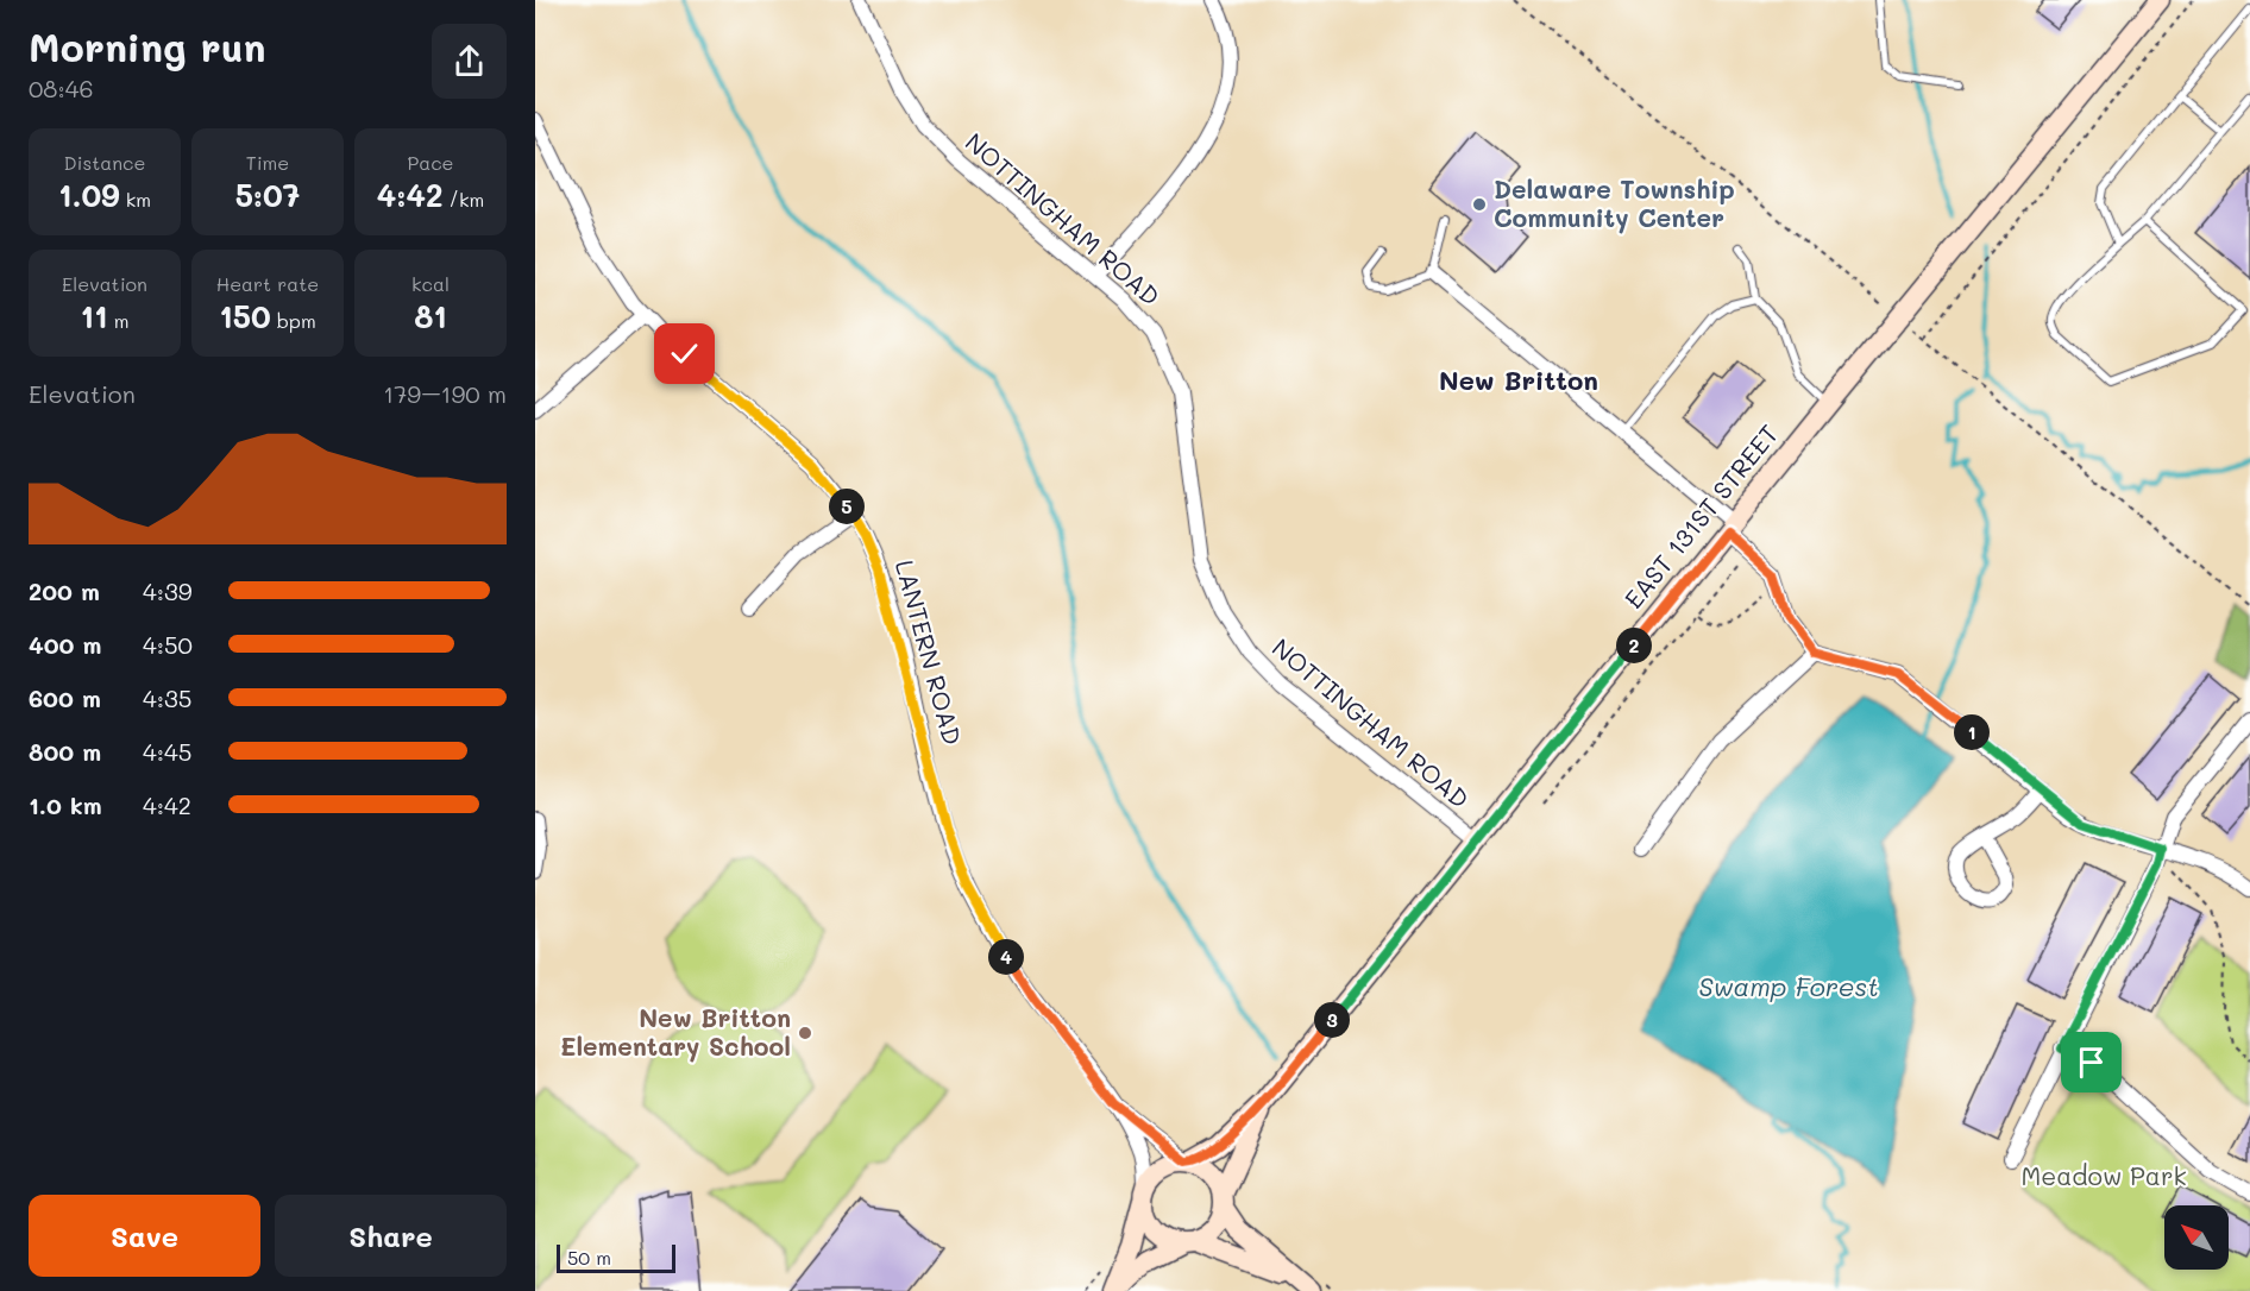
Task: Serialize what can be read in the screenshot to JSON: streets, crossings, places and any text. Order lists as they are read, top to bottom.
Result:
{
  "streets": {
    "street": ["NOTTINGHAM ROAD", "EAST 131ST STREET", "LANTERN ROAD"]
  },
  "crossings": [
    ["NOTTINGHAM ROAD", "EAST 131ST STREET"],
    ["EAST 131ST STREET", "LANTERN ROAD"]
  ],
  "districts": ["New Britton"],
  "water": ["Swamp Forest"],
  "parks": ["Meadow Park"],
  "places": ["Delaware Township Community Center", "New Britton Elementary School"],
  "scale_bar": "50 m",
  "north": "top left",
  "page": {
    "heading": ["Morning run", "08:46"],
    "stats": [
      ["Distance", "1.09 km"],
      ["Time", "5:07"],
      ["Pace", "4:42 /km"],
      ["Elevation", "11 m"],
      ["Heart rate", "150 bpm"],
      ["kcal", "81"]
    ],
    "chart": ["Elevation", "179–190 m"],
    "pins": [
      "5",
      "2",
      "1",
      "4",
      "3"
    ],
    "list": [
      {
        "name": "200 m",
        "note": "4:39"
      },
      {
        "name": "400 m",
        "note": "4:50"
      },
      {
        "name": "600 m",
        "note": "4:35"
      },
      {
        "name": "800 m",
        "note": "4:45"
      },
      {
        "name": "1.0 km",
        "note": "4:42"
      }
    ],
    "buttons": ["Save", "Share"],
    "scale": "50 m"
  }
}
